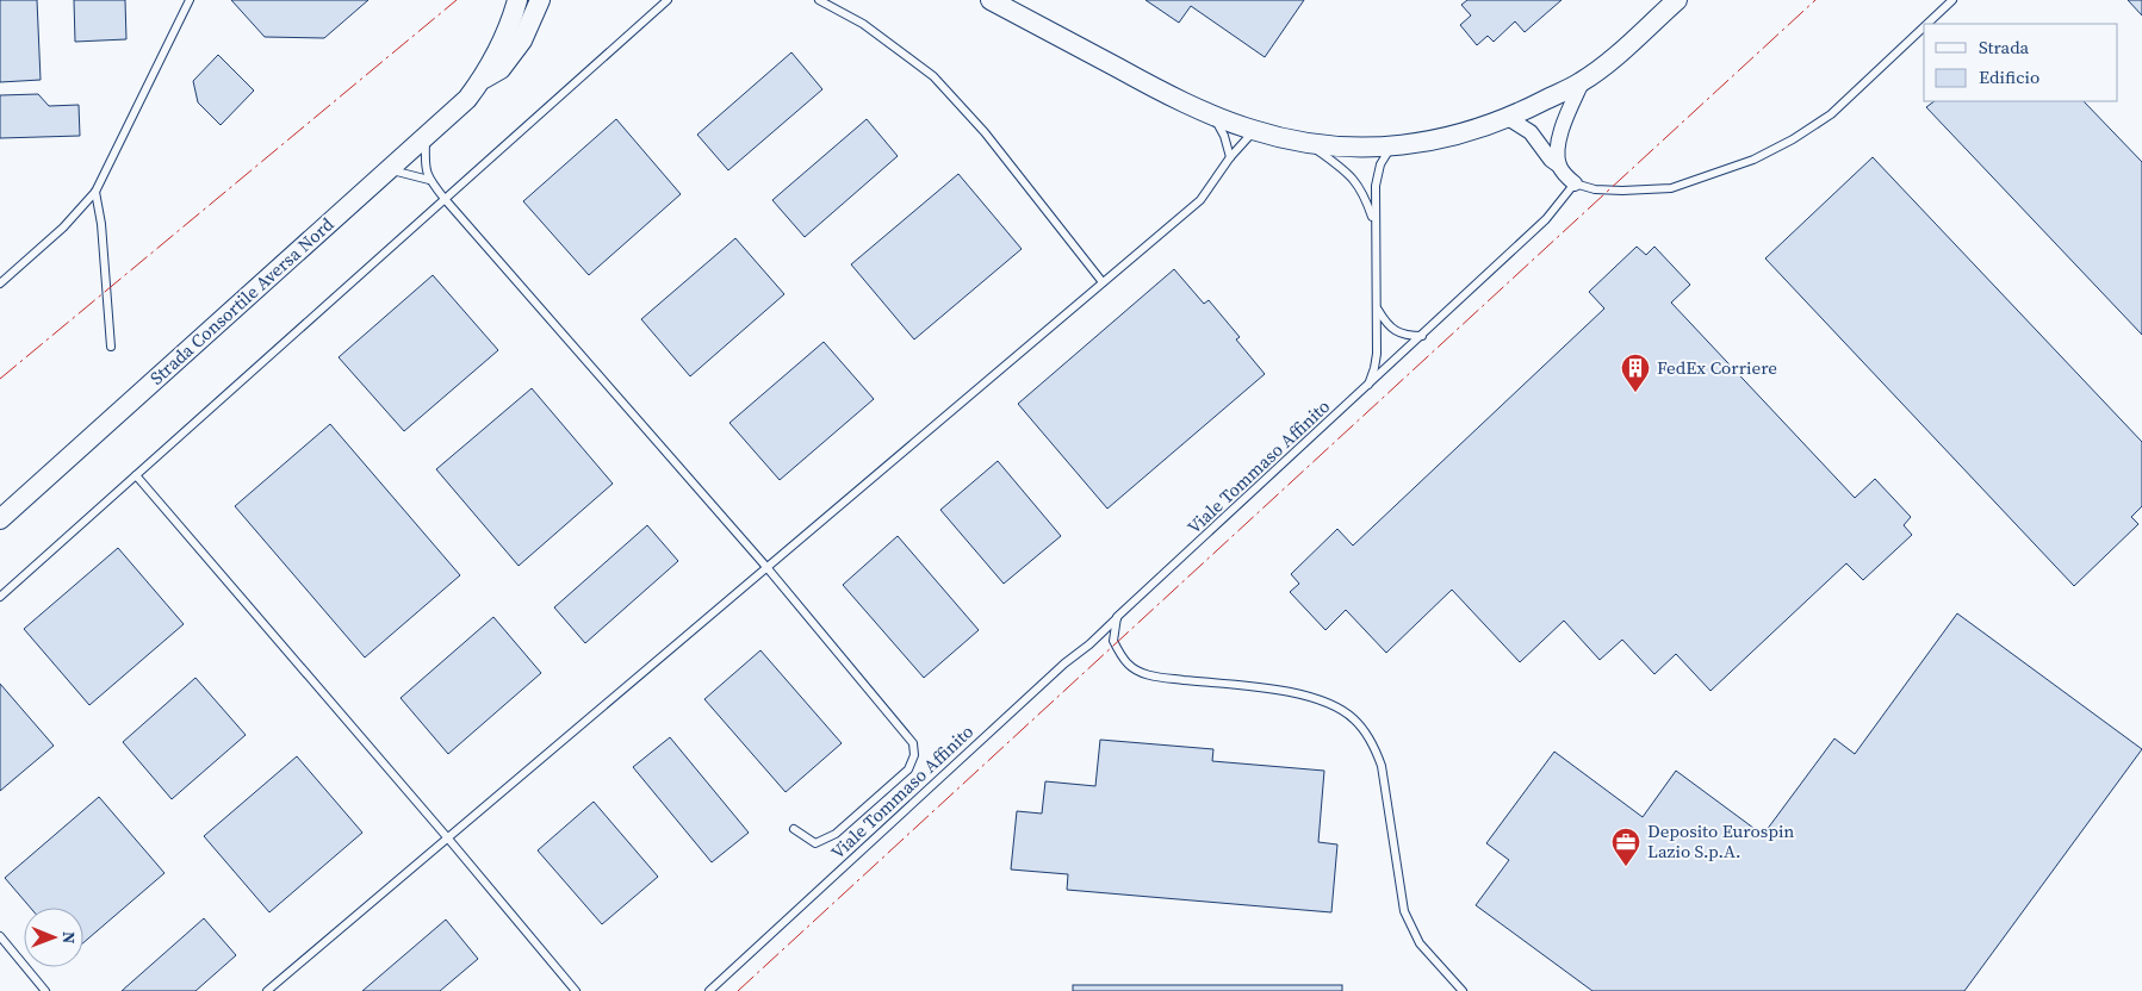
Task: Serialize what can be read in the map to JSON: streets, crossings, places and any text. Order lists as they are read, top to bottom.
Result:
{
  "streets": {
    "street": ["Strada Consortile Aversa Nord"],
    "lane": ["Viale Tommaso Affinito"]
  },
  "places": {
    "building": ["FedEx Corriere"],
    "office": ["Deposito Eurospin Lazio S.p.A."]
  },
  "legend": ["Strada", "Edificio"],
  "north": "right"
}
